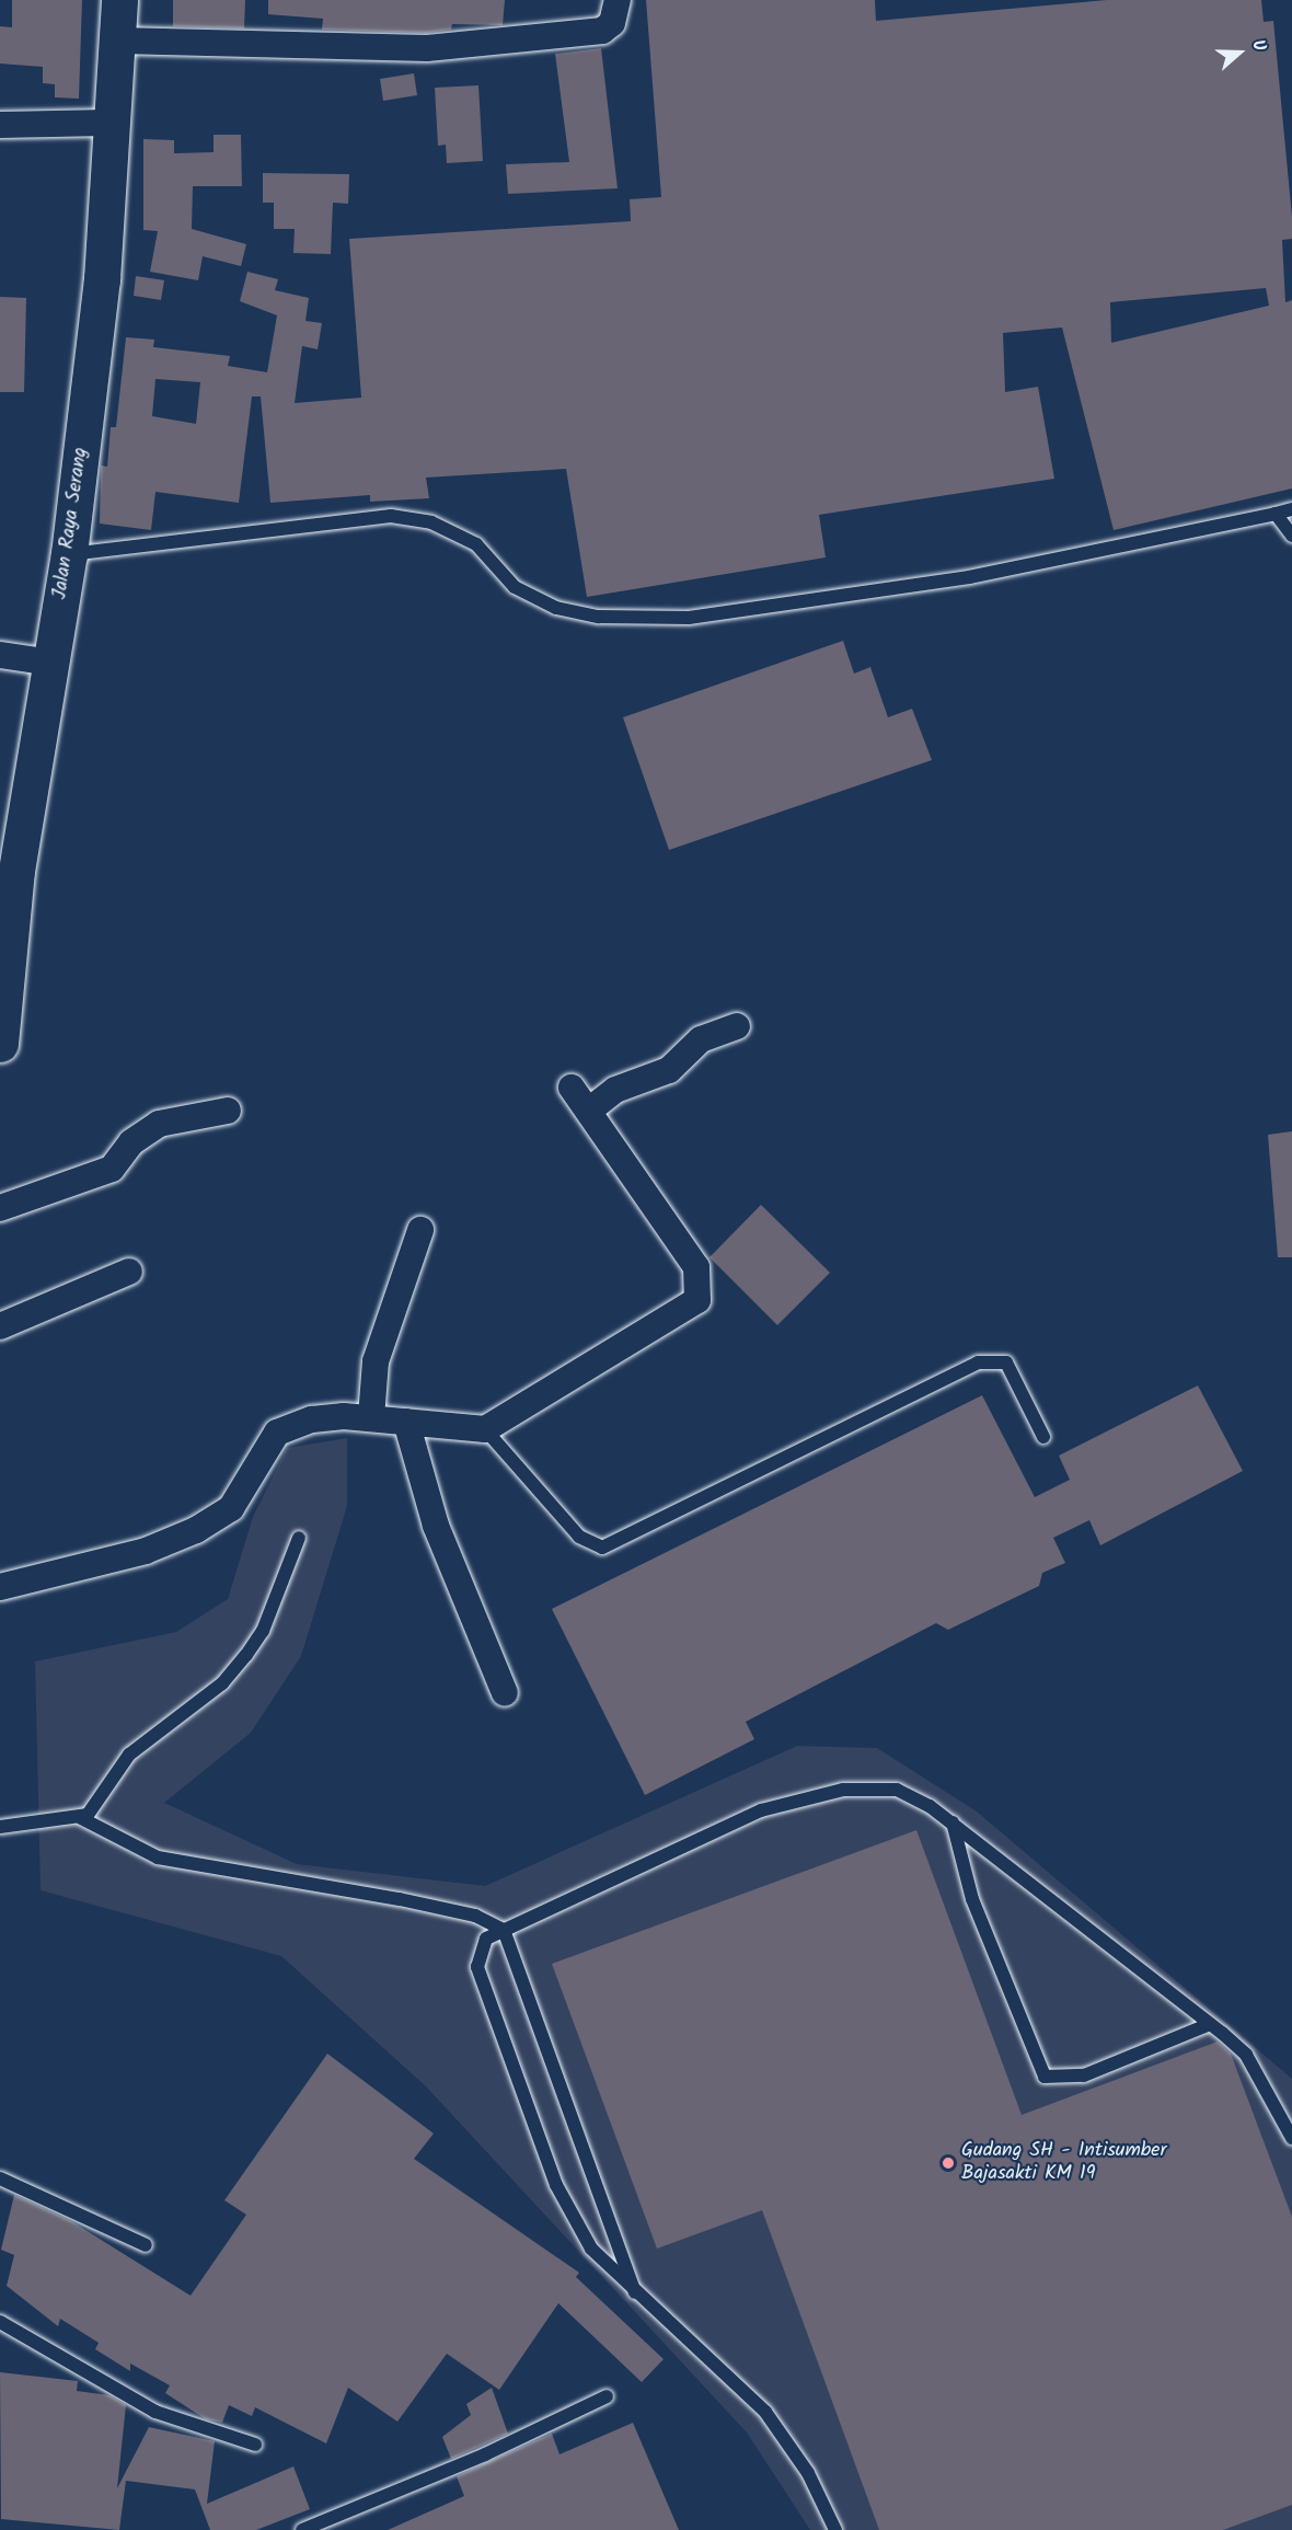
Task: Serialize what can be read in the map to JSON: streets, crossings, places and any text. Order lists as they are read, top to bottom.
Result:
{
  "streets": {
    "highway": ["Jalan Raya Serang"]
  },
  "places": ["Gudang SH - Intisumber Bajasakti KM 19"],
  "north": "right"
}
